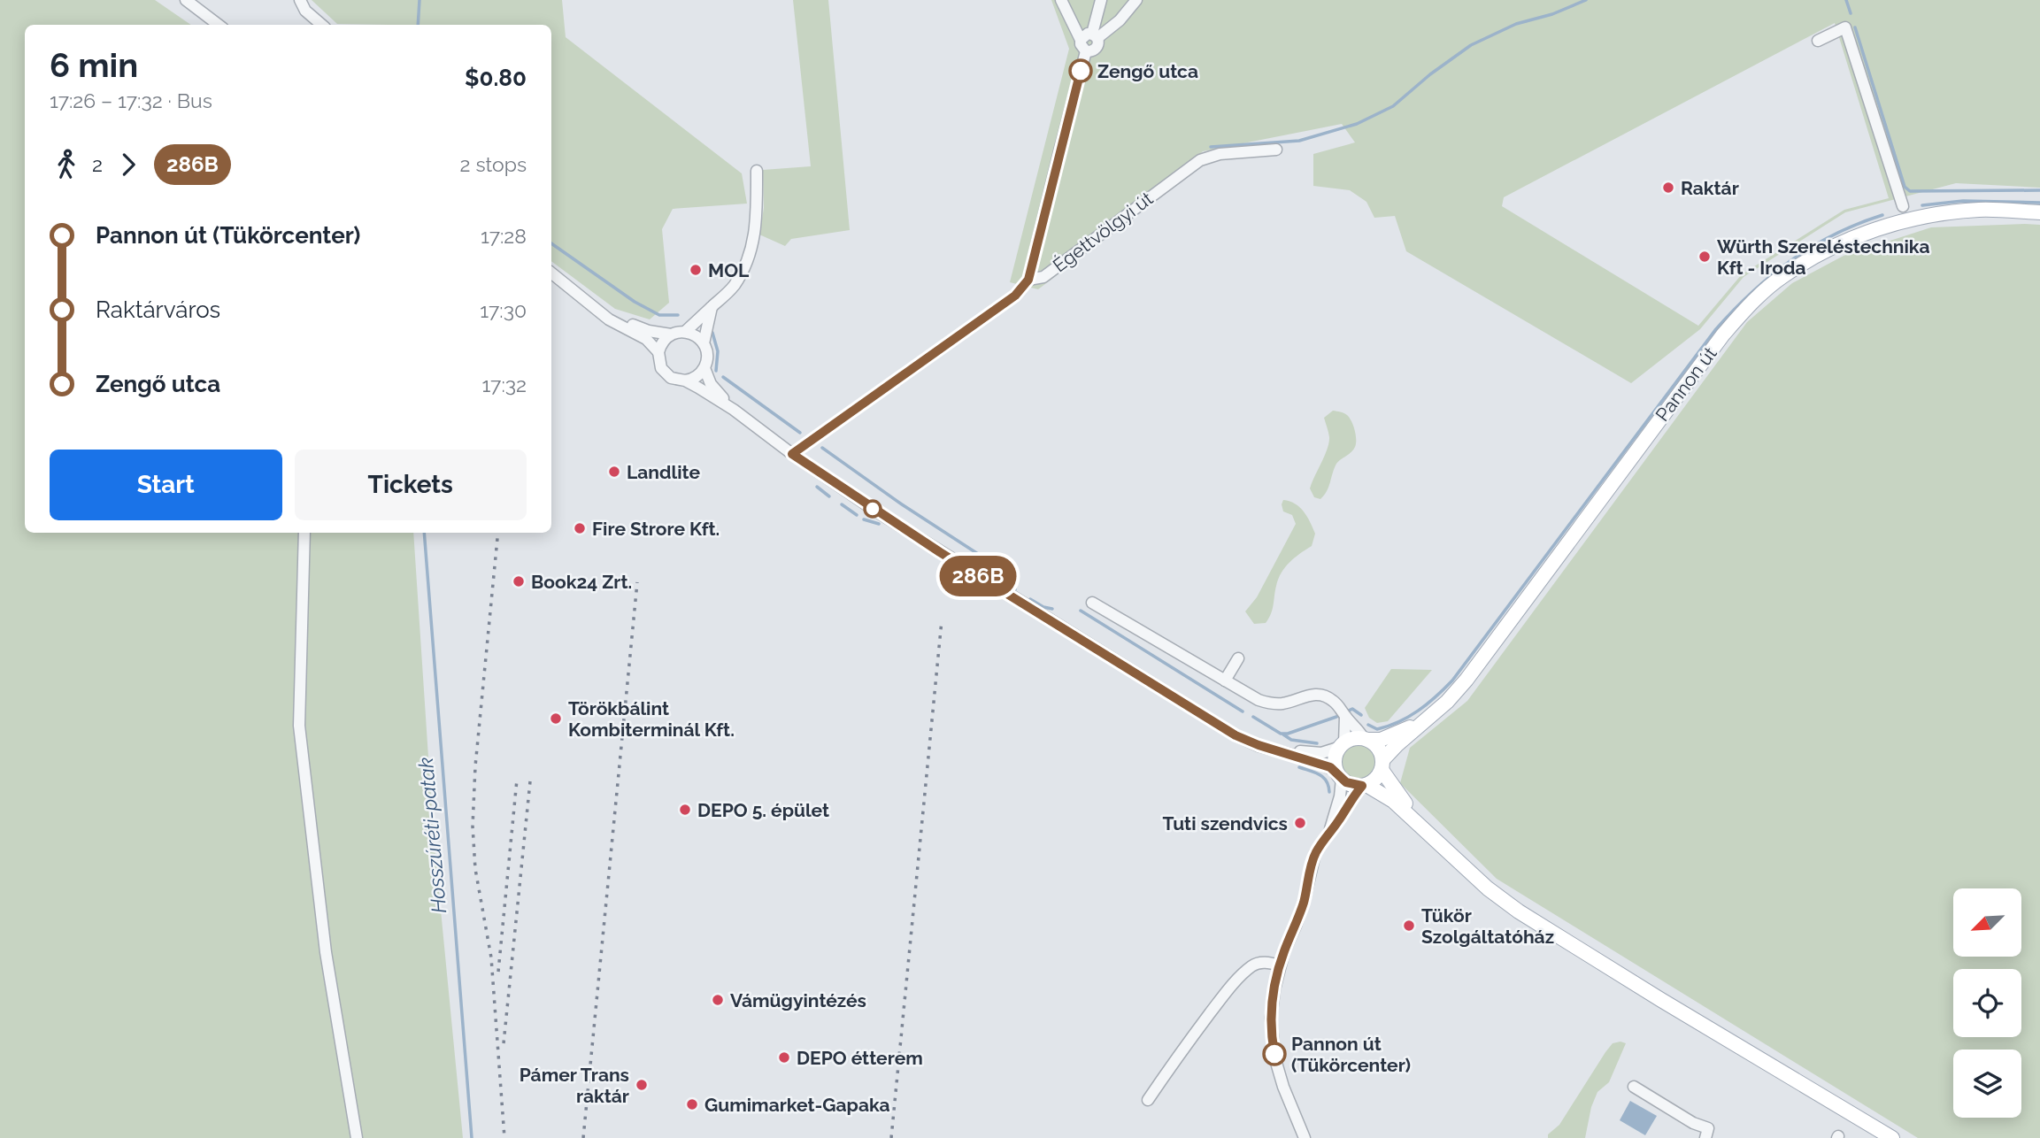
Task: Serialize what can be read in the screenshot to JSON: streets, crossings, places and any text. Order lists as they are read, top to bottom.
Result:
{
  "streets": {
    "main road": ["Pannon út"],
    "street": ["Égettvölgyi út"]
  },
  "water": ["Hosszúréti-patak"],
  "places": [
    "Zengő utca",
    "Raktár",
    "Würth Szereléstechnika Kft - Iroda",
    "MOL",
    "Landlite",
    "Fire Strore Kft.",
    "Book24 Zrt.",
    "Törökbálint Kombiterminál Kft.",
    "DEPO 5. épület",
    "Tuti szendvics",
    "Tükör Szolgáltatóház",
    "Vámügyintézés",
    "Pannon út (Tükörcenter)",
    "DEPO étterem",
    "Pámer Trans raktár",
    "Gumimarket-Gapaka"
  ],
  "lines": ["bus line 286B"],
  "north": "bottom left",
  "page": {
    "on_map": "286B",
    "heading": ["6 min", "17:26 – 17:32 · Bus", "$0.80"],
    "legs": ["2", "286B", "2 stops"],
    "list": [
      {
        "name": "Pannon út (Tükörcenter)",
        "value": "17:28"
      },
      {
        "name": "Raktárváros",
        "value": "17:30"
      },
      {
        "name": "Zengő utca",
        "value": "17:32"
      }
    ],
    "buttons": ["Start", "Tickets"]
  }
}
